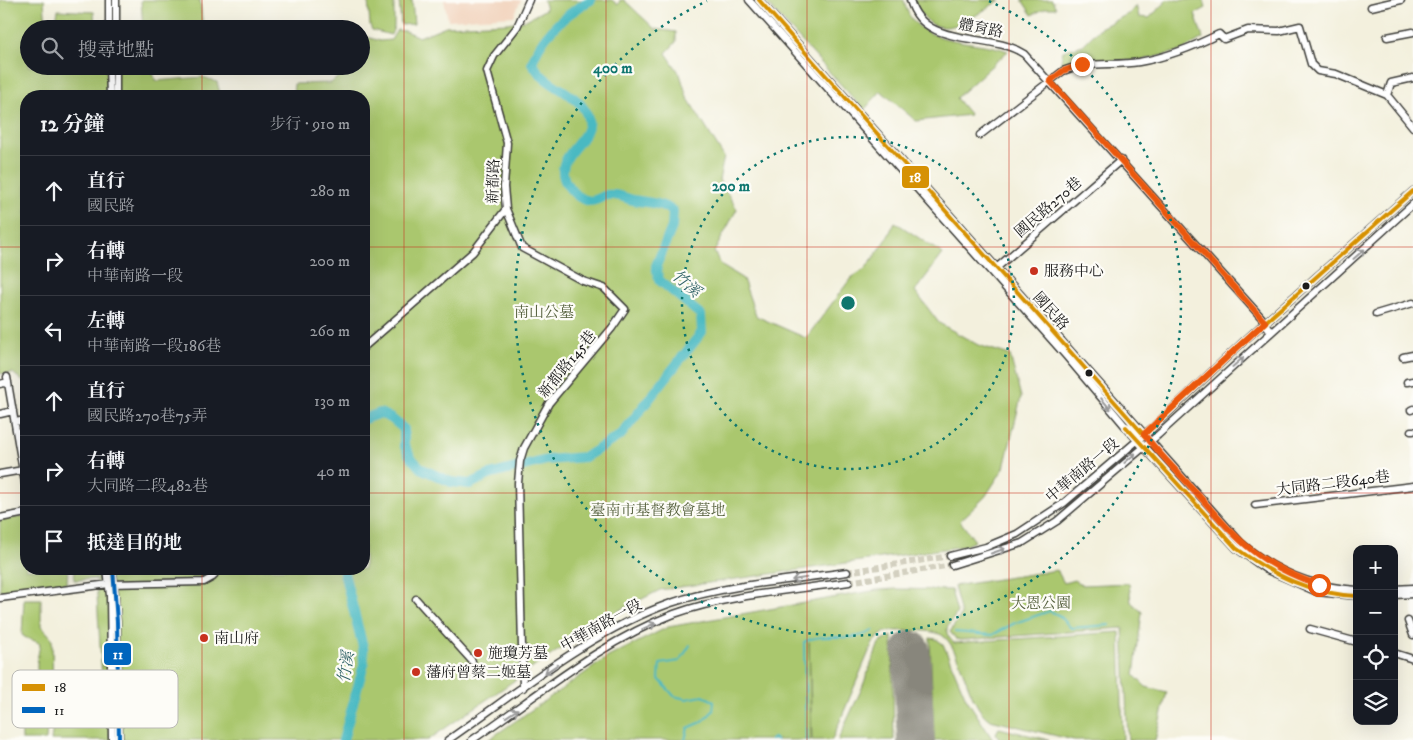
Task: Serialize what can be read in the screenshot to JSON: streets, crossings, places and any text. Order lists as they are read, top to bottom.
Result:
{
  "streets": {
    "street": [
      "體育路",
      "新都路",
      "國民路270巷",
      "國民路",
      "新都路145巷",
      "中華南路一段",
      "大同路二段640巷"
    ]
  },
  "crossings": [
    ["體育路", "國民路270巷"],
    ["體育路", "中華南路一段"],
    ["新都路", "新都路145巷"],
    ["國民路270巷", "國民路"],
    ["國民路", "中華南路一段"],
    ["新都路145巷", "中華南路一段"]
  ],
  "water": ["竹溪"],
  "parks": ["南山公墓", "臺南市基督教會墓地", "大恩公園"],
  "places": [
    "服務中心",
    "南山府",
    "施瓊芳墓",
    "藩府曾蔡二姬墓"
  ],
  "lines": ["transit line 18", "transit line 11"],
  "legend": ["18", "11"],
  "page": {
    "search": "搜尋地點",
    "heading": ["12 分鐘", "步行 · 910 m"],
    "list": [
      ["直行", "國民路", "280 m"],
      ["右轉", "中華南路一段", "200 m"],
      ["左轉", "中華南路一段186巷", "260 m"],
      ["直行", "國民路270巷75弄", "130 m"],
      ["右轉", "大同路二段482巷", "40 m"],
      "抵達目的地"
    ],
    "map_buttons": ["+", "−"]
  },
  "rings": ["400 m", "200 m"]
}
